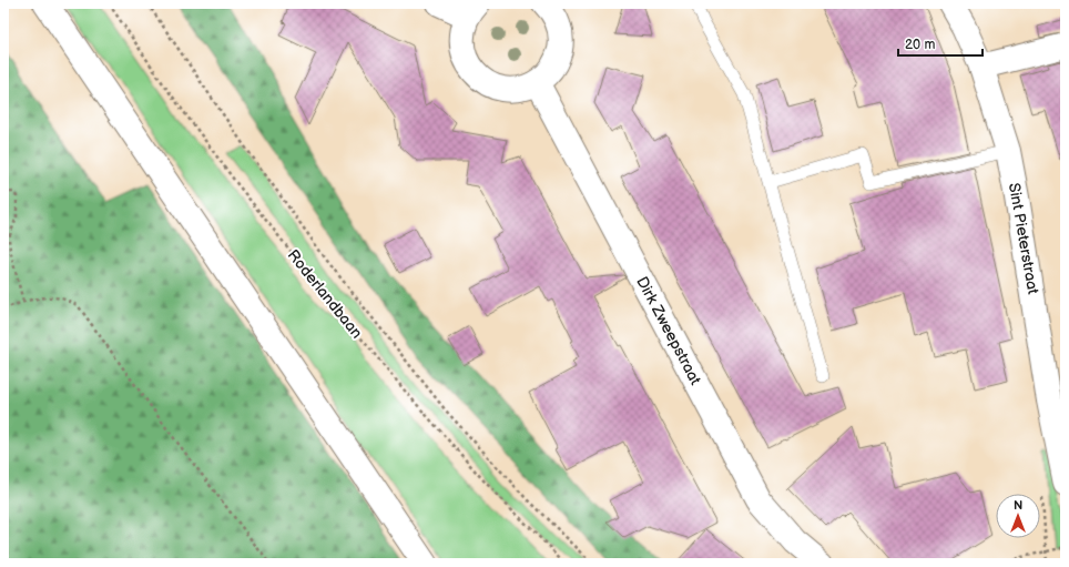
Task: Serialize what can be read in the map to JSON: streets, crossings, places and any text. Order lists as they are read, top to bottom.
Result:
{
  "streets": {
    "street": ["Sint Pieterstraat", "Dirk Zweepstraat"],
    "path": ["Roderlandbaan"]
  },
  "scale_bar": "20 m",
  "north": "top"
}
